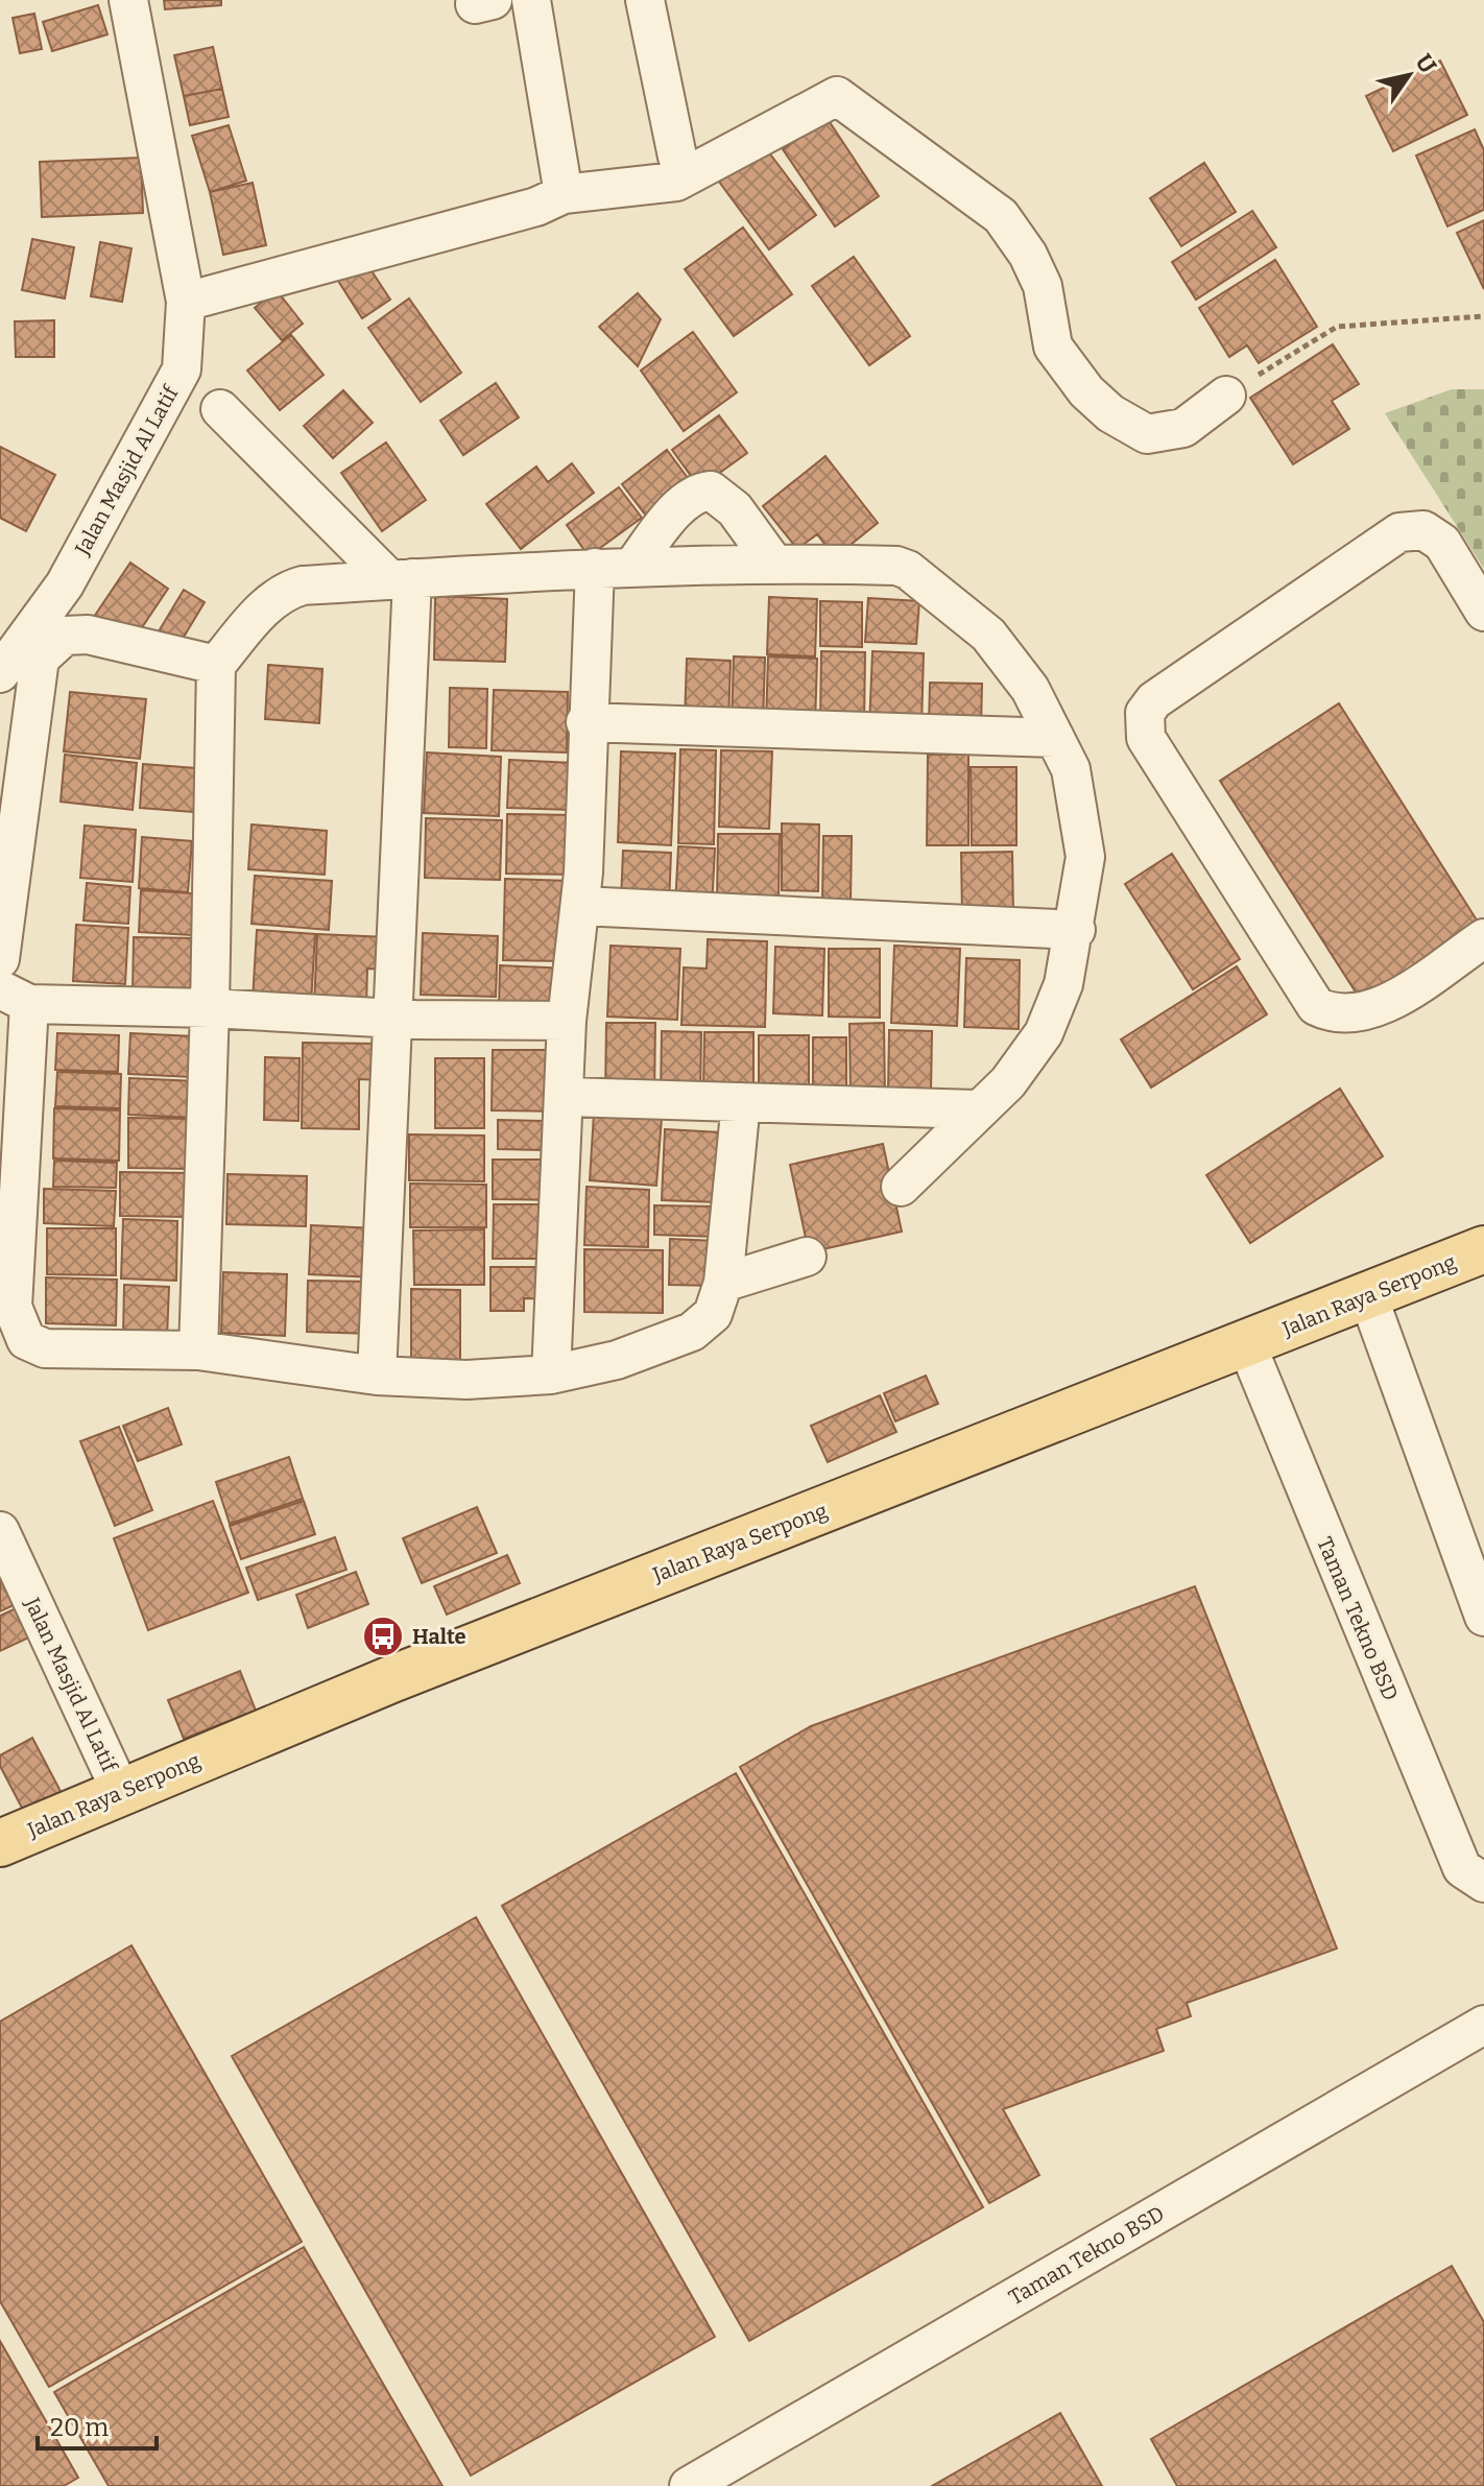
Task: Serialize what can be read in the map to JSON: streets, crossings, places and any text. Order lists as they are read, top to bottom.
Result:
{
  "streets": {
    "main road": ["Jalan Raya Serpong"],
    "street": ["Jalan Masjid Al Latif", "Taman Tekno BSD"]
  },
  "crossings": [
    ["Jalan Masjid Al Latif", "Jalan Raya Serpong"],
    ["Jalan Raya Serpong", "Taman Tekno BSD"]
  ],
  "places": {
    "bus stop": ["Halte"]
  },
  "scale_bar": "20 m",
  "north": "top right"
}
